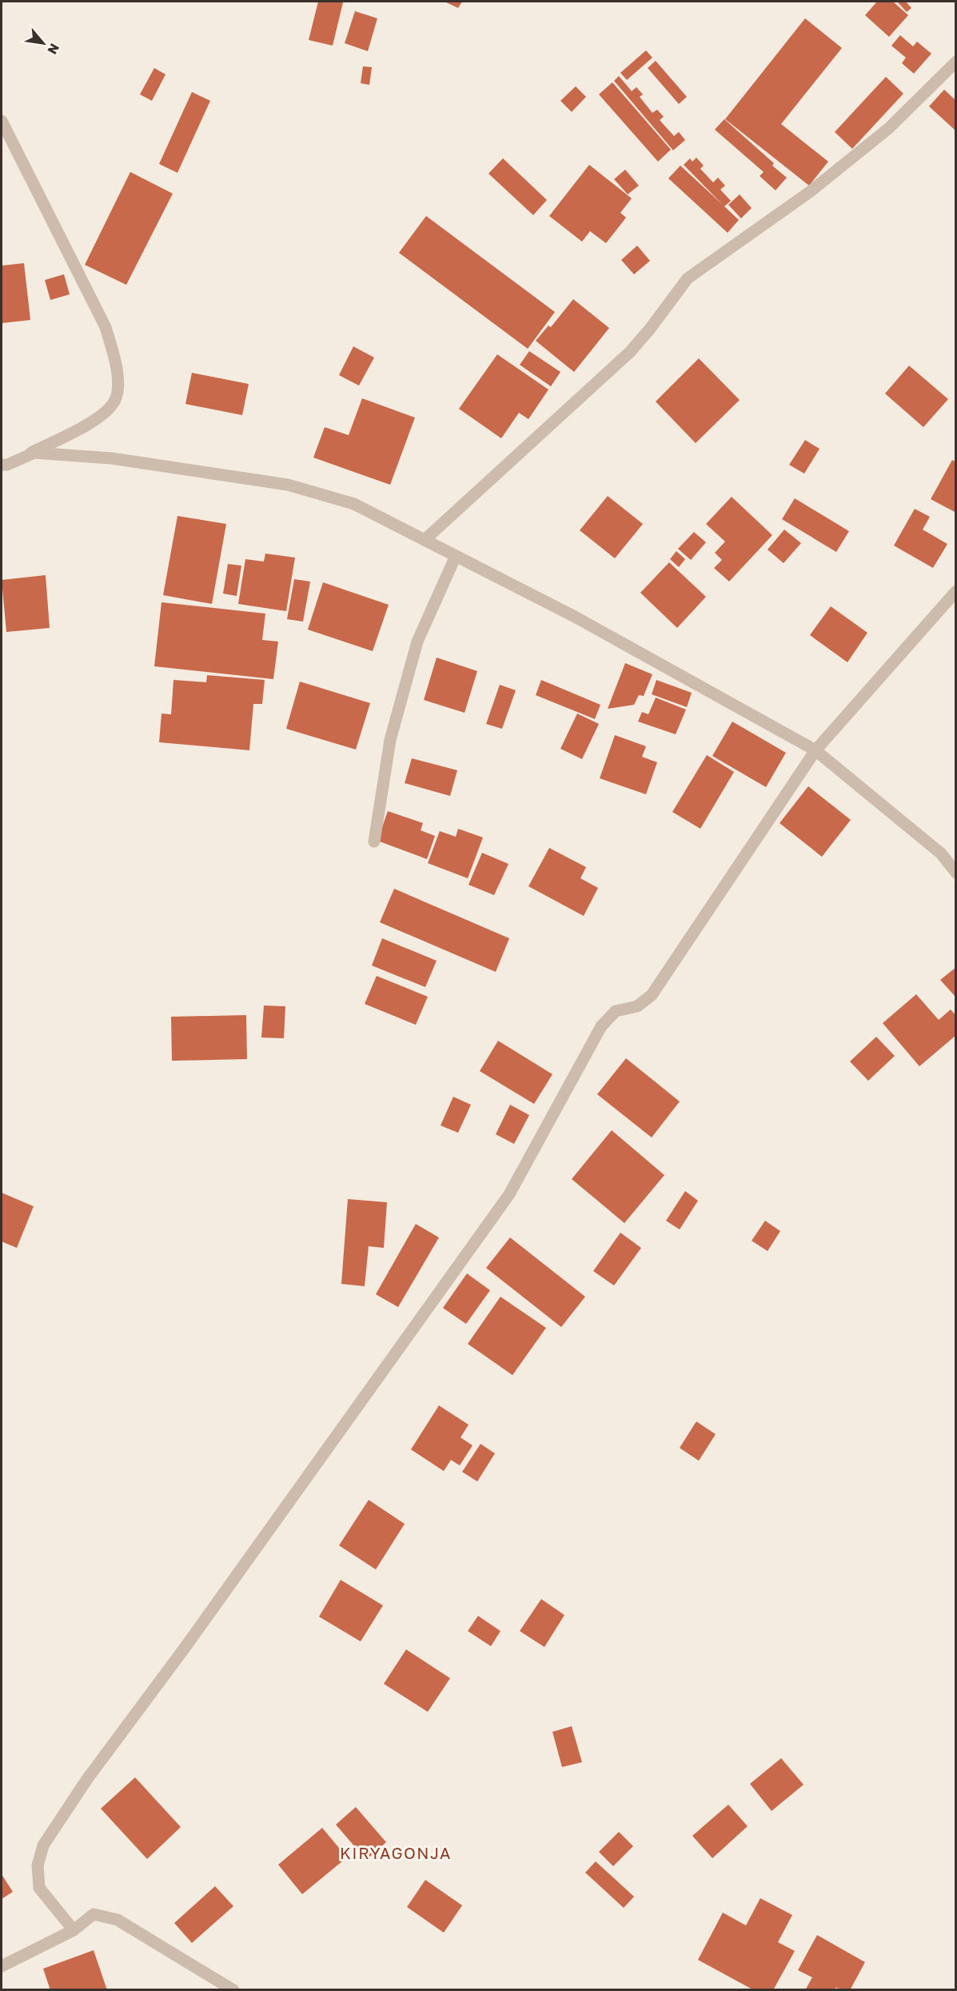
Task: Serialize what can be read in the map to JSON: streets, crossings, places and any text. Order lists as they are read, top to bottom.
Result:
{
  "districts": ["KIRYAGONJA"],
  "north": "bottom right"
}
